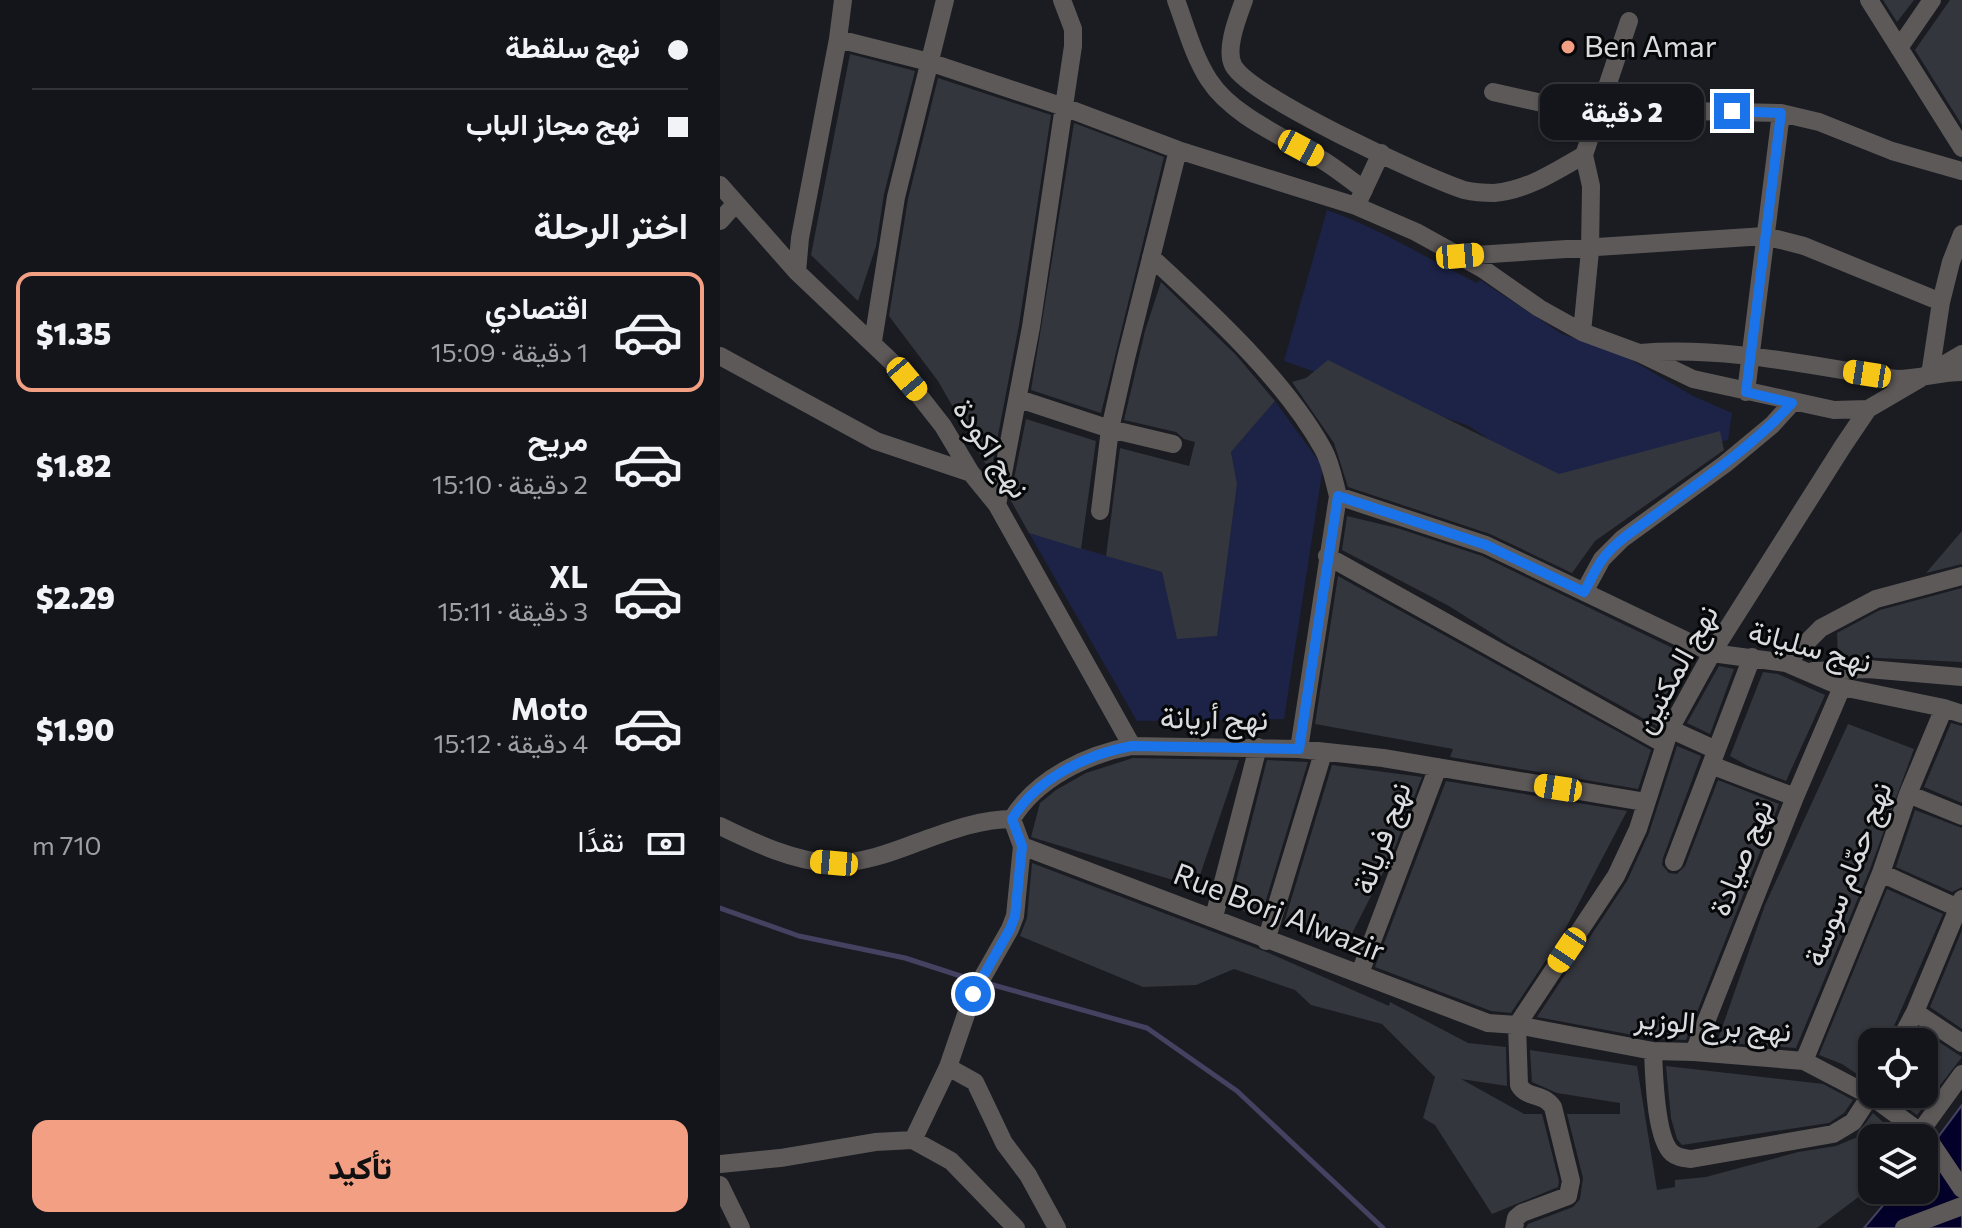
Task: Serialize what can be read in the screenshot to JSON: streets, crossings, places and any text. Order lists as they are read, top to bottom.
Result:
{
  "streets": {
    "street": [
      "نهج اكودة",
      "نهج سليانة",
      "نهج المكنين",
      "نهج أريانة",
      "نهج فريانة",
      "نهج صيادة",
      "نهج حمّام سوسة",
      "Rue Borj Alwazir",
      "نهج برج الوزير"
    ]
  },
  "crossings": [
    ["نهج اكودة", "نهج أريانة"],
    ["نهج سليانة", "نهج المكنين"],
    ["نهج سليانة", "نهج صيادة"],
    ["نهج سليانة", "نهج حمّام سوسة"],
    ["نهج المكنين", "نهج أريانة"],
    ["نهج المكنين", "Rue Borj Alwazir"],
    ["نهج المكنين", "نهج برج الوزير"],
    ["نهج أريانة", "نهج فريانة"],
    ["نهج فريانة", "Rue Borj Alwazir"],
    ["نهج صيادة", "نهج برج الوزير"],
    ["نهج حمّام سوسة", "نهج برج الوزير"],
    ["Rue Borj Alwazir", "نهج برج الوزير"]
  ],
  "places": ["Ben Amar"],
  "page": {
    "banner": ["نهج سلقطة", "نهج مجاز الباب"],
    "bubble": "2 دقيقة",
    "heading": "اختر الرحلة",
    "list": [
      {
        "name": "اقتصادي",
        "note": "1 دقيقة · 15:09",
        "value": "$1.35"
      },
      {
        "name": "مريح",
        "note": "2 دقيقة · 15:10",
        "value": "$1.82"
      },
      {
        "name": "XL",
        "note": "3 دقيقة · 15:11",
        "value": "$2.29"
      },
      {
        "name": "Moto",
        "note": "4 دقيقة · 15:12",
        "value": "$1.90"
      }
    ],
    "pay": ["نقدًا", "710 m"],
    "buttons": "تأكيد"
  }
}
